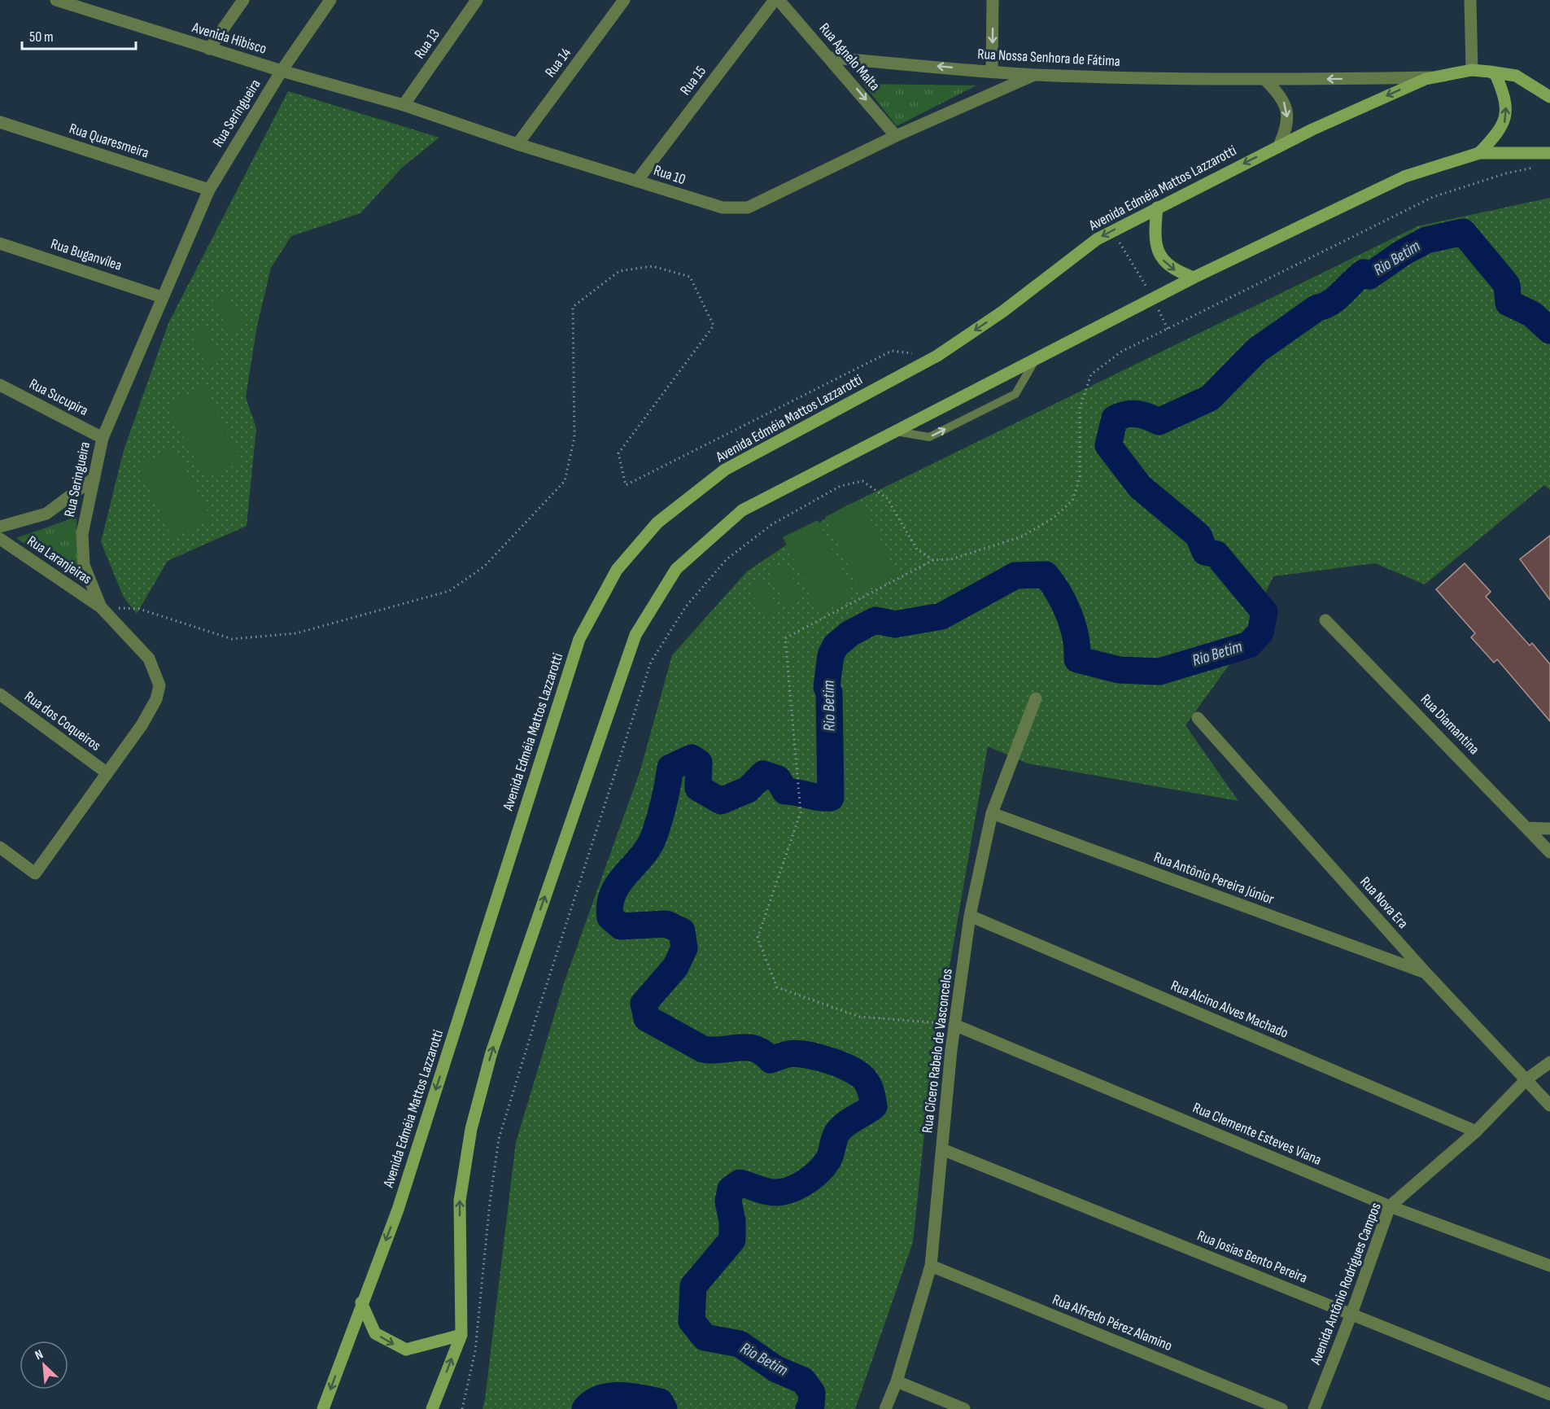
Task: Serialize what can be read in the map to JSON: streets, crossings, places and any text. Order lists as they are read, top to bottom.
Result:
{
  "streets": {
    "main road": ["Avenida Edméia Mattos Lazzarotti"],
    "street": [
      "Avenida Hibisco",
      "Rua 13",
      "Rua Agnelo Malta",
      "Rua Nossa Senhora de Fátima",
      "Rua 14",
      "Rua 15",
      "Rua Seringueira",
      "Rua Quaresmeira",
      "Rua 10",
      "Rua Buganvílea",
      "Rua Sucupira",
      "Rua Laranjeiras",
      "Rua dos Coqueiros",
      "Rua Diamantina",
      "Rua Antônio Pereira Júnior",
      "Rua Nova Era",
      "Rua Alcino Alves Machado",
      "Rua Cícero Rabelo de Vasconcelos",
      "Rua Clemente Esteves Viana",
      "Rua Josias Bento Pereira",
      "Avenida Antônio Rodrigues Campos",
      "Rua Alfredo Pérez Alamino"
    ]
  },
  "crossings": [
    ["Avenida Hibisco", "Rua Seringueira"],
    ["Avenida Hibisco", "Rua 10"],
    ["Rua 13", "Rua 10"],
    ["Rua Agnelo Malta", "Rua Nossa Senhora de Fátima"],
    ["Rua Agnelo Malta", "Rua 10"],
    ["Rua Nossa Senhora de Fátima", "Rua 10"],
    ["Rua Nossa Senhora de Fátima", "Avenida Edméia Mattos Lazzarotti"],
    ["Rua 14", "Rua 10"],
    ["Rua 15", "Rua 10"],
    ["Rua Seringueira", "Rua Quaresmeira"],
    ["Rua Seringueira", "Rua 10"],
    ["Rua Seringueira", "Rua Buganvílea"],
    ["Rua Seringueira", "Rua Sucupira"],
    ["Rua Seringueira", "Rua Laranjeiras"],
    ["Rua Seringueira", "Rua dos Coqueiros"],
    ["Rua Antônio Pereira Júnior", "Rua Nova Era"],
    ["Rua Antônio Pereira Júnior", "Rua Cícero Rabelo de Vasconcelos"],
    ["Rua Nova Era", "Avenida Antônio Rodrigues Campos"],
    ["Rua Alcino Alves Machado", "Rua Cícero Rabelo de Vasconcelos"],
    ["Rua Alcino Alves Machado", "Avenida Antônio Rodrigues Campos"],
    ["Rua Cícero Rabelo de Vasconcelos", "Rua Clemente Esteves Viana"],
    ["Rua Cícero Rabelo de Vasconcelos", "Rua Josias Bento Pereira"],
    ["Rua Cícero Rabelo de Vasconcelos", "Rua Alfredo Pérez Alamino"],
    ["Rua Clemente Esteves Viana", "Avenida Antônio Rodrigues Campos"],
    ["Rua Josias Bento Pereira", "Avenida Antônio Rodrigues Campos"]
  ],
  "one_way": ["Rua Agnelo Malta", "Rua Nossa Senhora de Fátima"],
  "water": ["Rio Betim"],
  "scale_bar": "50 m",
  "north": "top left"
}
